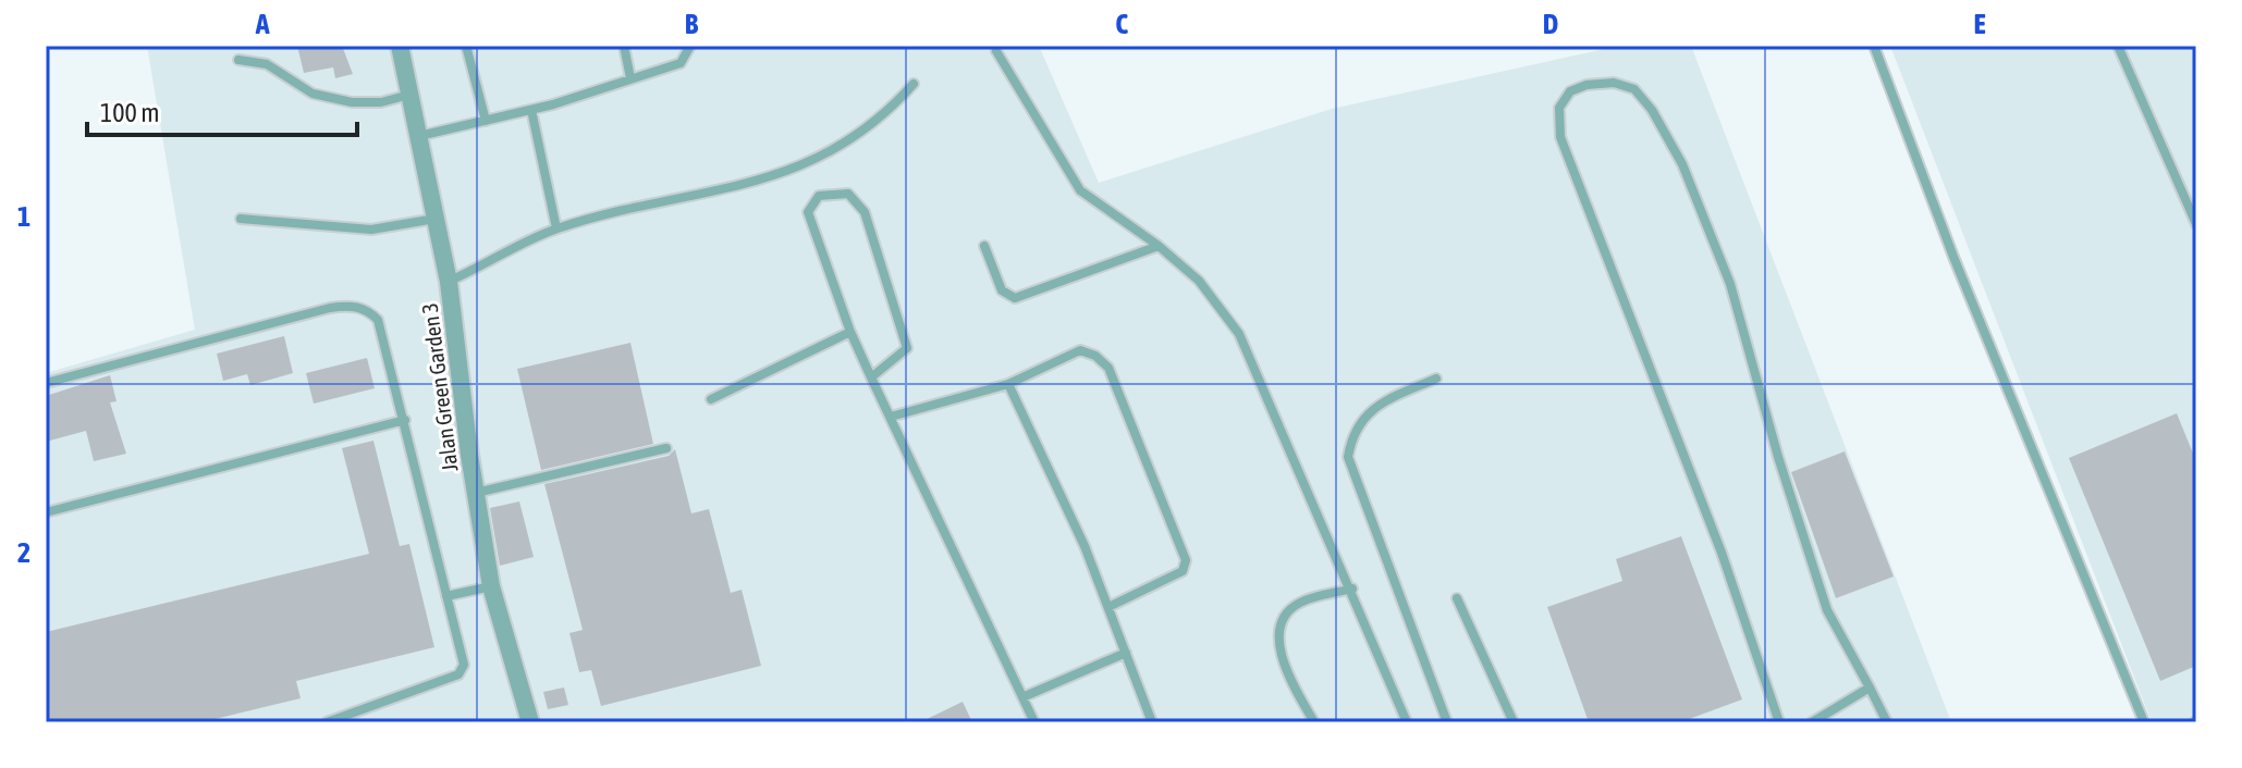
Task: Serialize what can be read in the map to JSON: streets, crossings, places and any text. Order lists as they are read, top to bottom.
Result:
{
  "streets": {
    "street": ["Jalan Green Garden 3"]
  },
  "scale_bar": "100 m",
  "grid": {
    "columns": [
      "A",
      "B",
      "C",
      "D",
      "E"
    ],
    "rows": ["1", "2"]
  }
}
